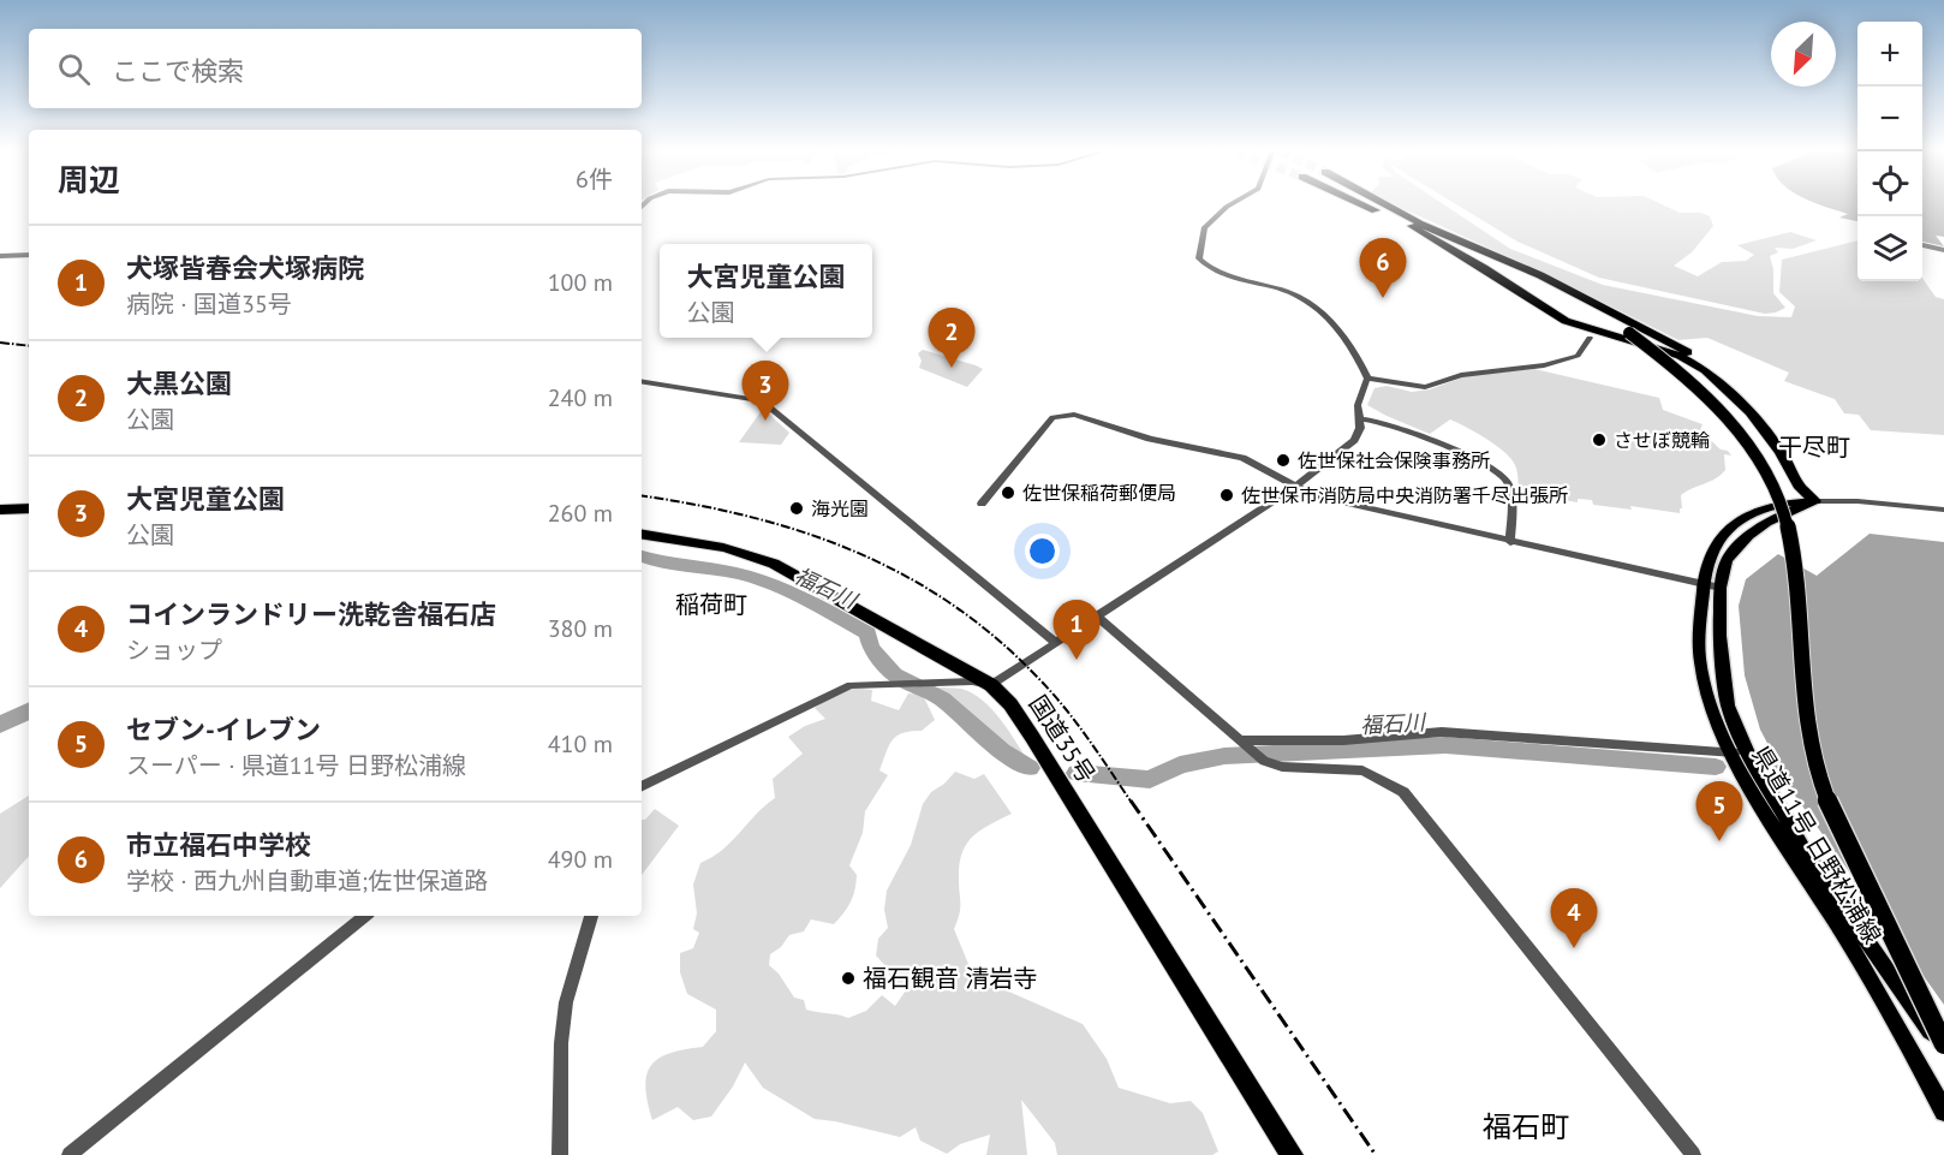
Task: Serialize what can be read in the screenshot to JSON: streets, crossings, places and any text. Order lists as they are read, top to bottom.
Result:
{
  "streets": {
    "highway": ["国道35号"],
    "main road": ["県道11号 日野松浦線"]
  },
  "districts": ["干尽町", "稲荷町", "福石町"],
  "water": ["福石川"],
  "places": [
    "させぼ競輪",
    "佐世保社会保険事務所",
    "佐世保稲荷郵便局",
    "佐世保市消防局中央消防署千尽出張所",
    "海光園",
    "福石観音 清岩寺"
  ],
  "north": "bottom left",
  "page": {
    "map_buttons": ["+", "−"],
    "search": "ここで検索",
    "heading": ["周辺", "6件"],
    "list": [
      {
        "mark": "1",
        "name": "犬塚皆春会犬塚病院",
        "note": "病院 · 国道35号",
        "value": "100 m"
      },
      {
        "mark": "2",
        "name": "大黒公園",
        "note": "公園",
        "value": "240 m"
      },
      {
        "mark": "3",
        "name": "大宮児童公園",
        "note": "公園",
        "value": "260 m"
      },
      {
        "mark": "4",
        "name": "コインランドリー洗乾舎福石店",
        "note": "ショップ",
        "value": "380 m"
      },
      {
        "mark": "5",
        "name": "セブン-イレブン",
        "note": "スーパー · 県道11号 日野松浦線",
        "value": "410 m"
      },
      {
        "mark": "6",
        "name": "市立福石中学校",
        "note": "学校 · 西九州自動車道;佐世保道路",
        "value": "490 m"
      }
    ],
    "pins": [
      "6",
      "2",
      "3",
      "1",
      "5",
      "4"
    ],
    "popup": ["大宮児童公園", "公園"]
  }
}
